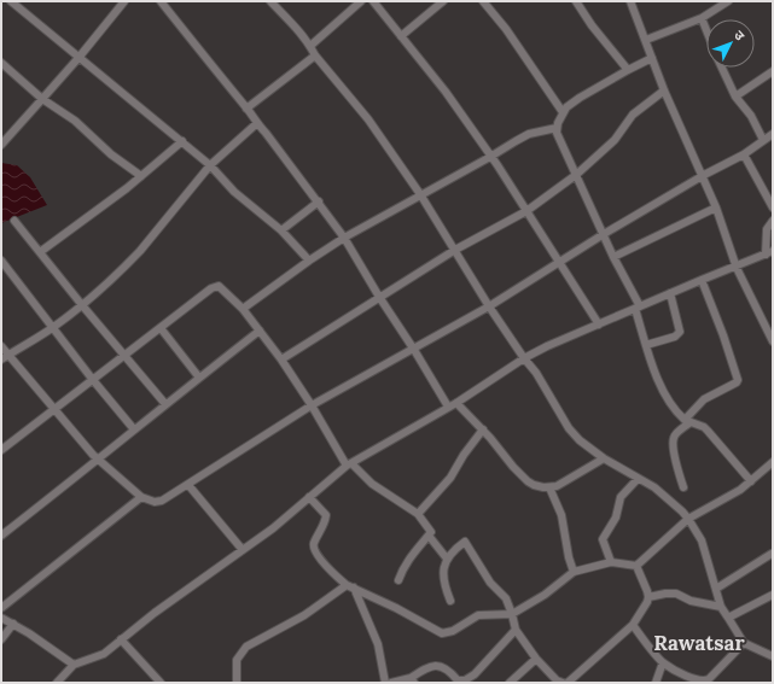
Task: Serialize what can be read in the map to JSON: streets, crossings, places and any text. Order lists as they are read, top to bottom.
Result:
{
  "districts": ["Rawatsar"],
  "north": "top right"
}
